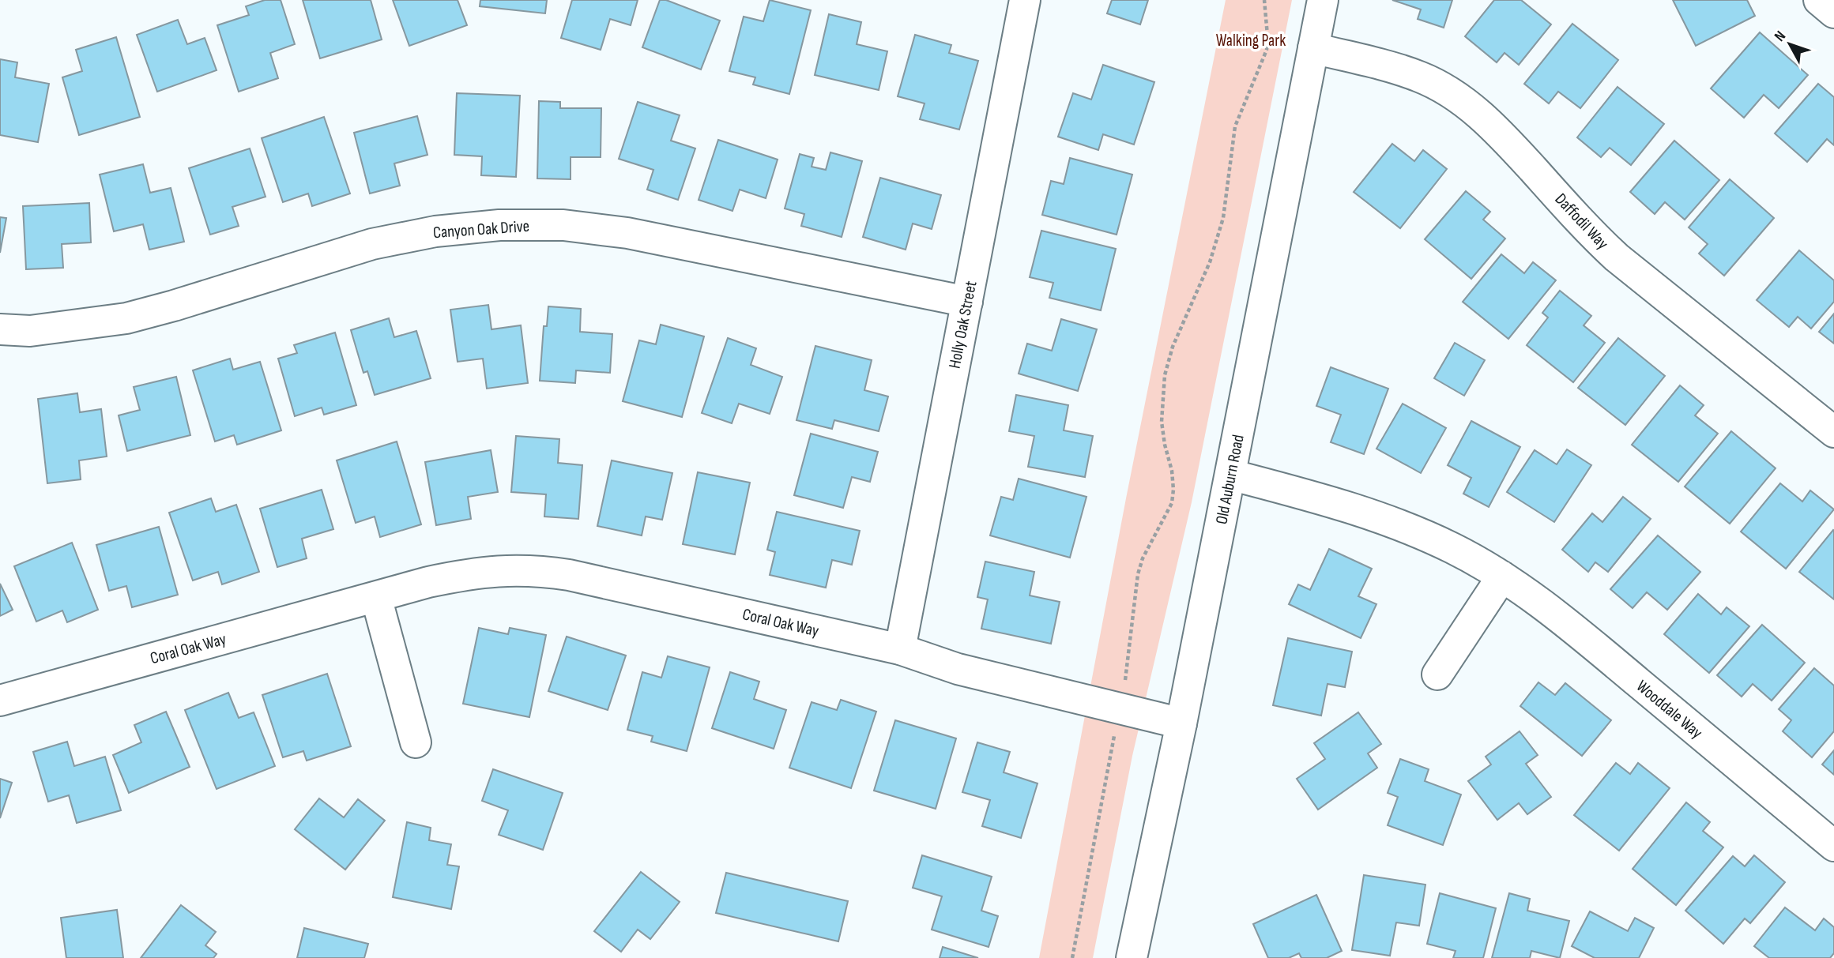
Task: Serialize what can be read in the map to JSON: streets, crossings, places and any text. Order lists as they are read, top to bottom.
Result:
{
  "streets": {
    "street": [
      "Daffodil Way",
      "Canyon Oak Drive",
      "Holly Oak Street",
      "Old Auburn Road",
      "Coral Oak Way",
      "Wooddale Way"
    ]
  },
  "crossings": [
    ["Daffodil Way", "Old Auburn Road"],
    ["Canyon Oak Drive", "Holly Oak Street"],
    ["Holly Oak Street", "Coral Oak Way"],
    ["Old Auburn Road", "Coral Oak Way"],
    ["Old Auburn Road", "Wooddale Way"]
  ],
  "parks": ["Walking Park"],
  "north": "top left"
}
